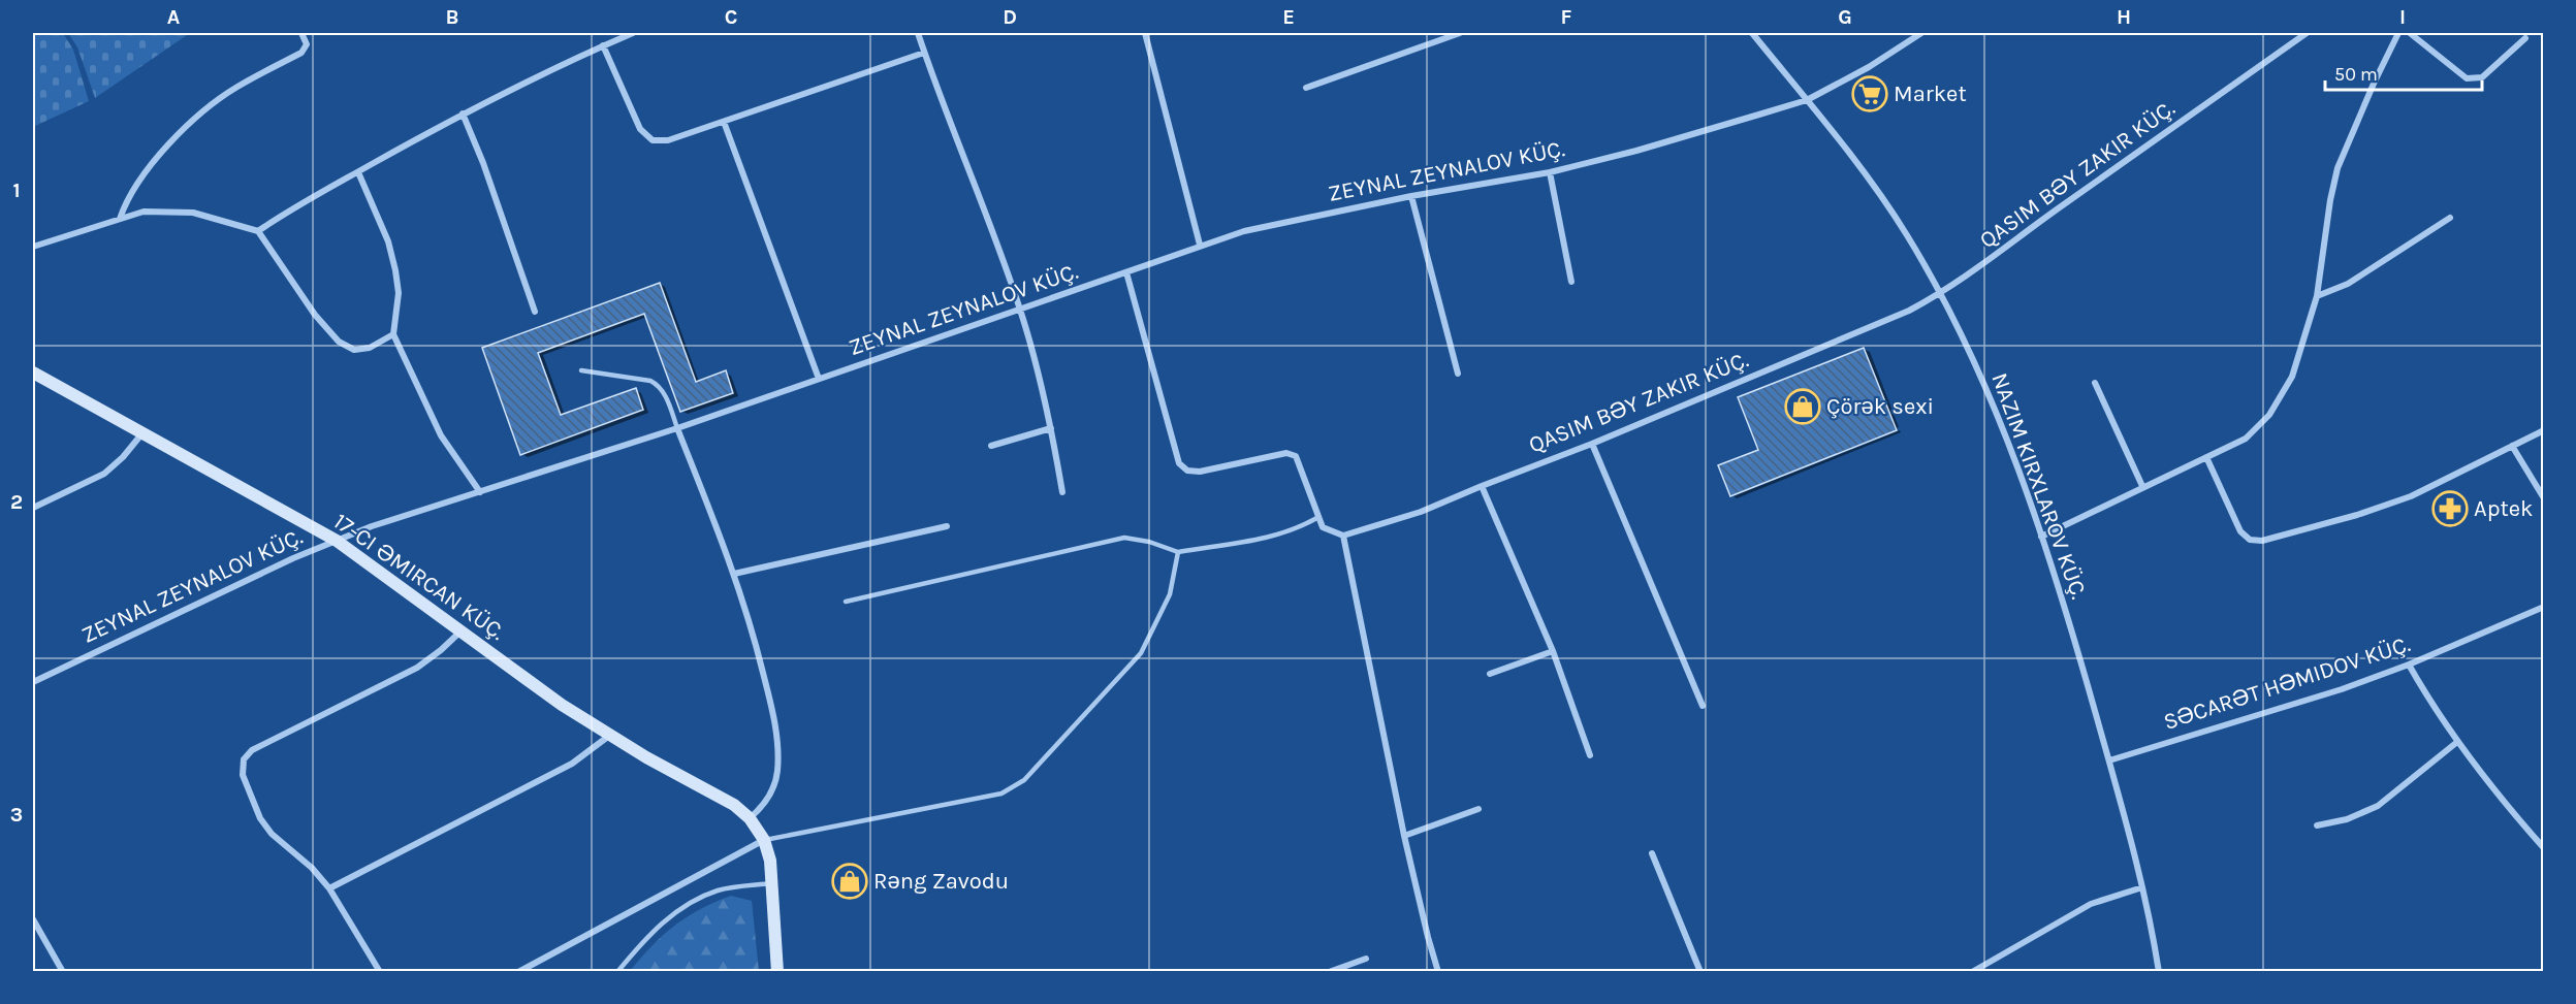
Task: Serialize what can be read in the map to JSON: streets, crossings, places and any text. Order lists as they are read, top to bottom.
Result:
{
  "streets": {
    "street": ["ZEYNAL ZEYNALOV KÜÇ.", "17-CI ƏMIRCAN KÜÇ.", "SƏCARƏT HƏMIDOV KÜÇ."]
  },
  "crossings": [
    ["ZEYNAL ZEYNALOV KÜÇ.", "17-CI ƏMIRCAN KÜÇ."]
  ],
  "places": {
    "supermarket": ["Market"],
    "shop": ["Çörək sexi", "Rəng Zavodu"],
    "pharmacy": ["Aptek"]
  },
  "scale_bar": "50 m",
  "grid": {
    "columns": [
      "A",
      "B",
      "C",
      "D",
      "E",
      "F",
      "G",
      "H",
      "I"
    ],
    "rows": ["1", "2", "3"]
  }
}
